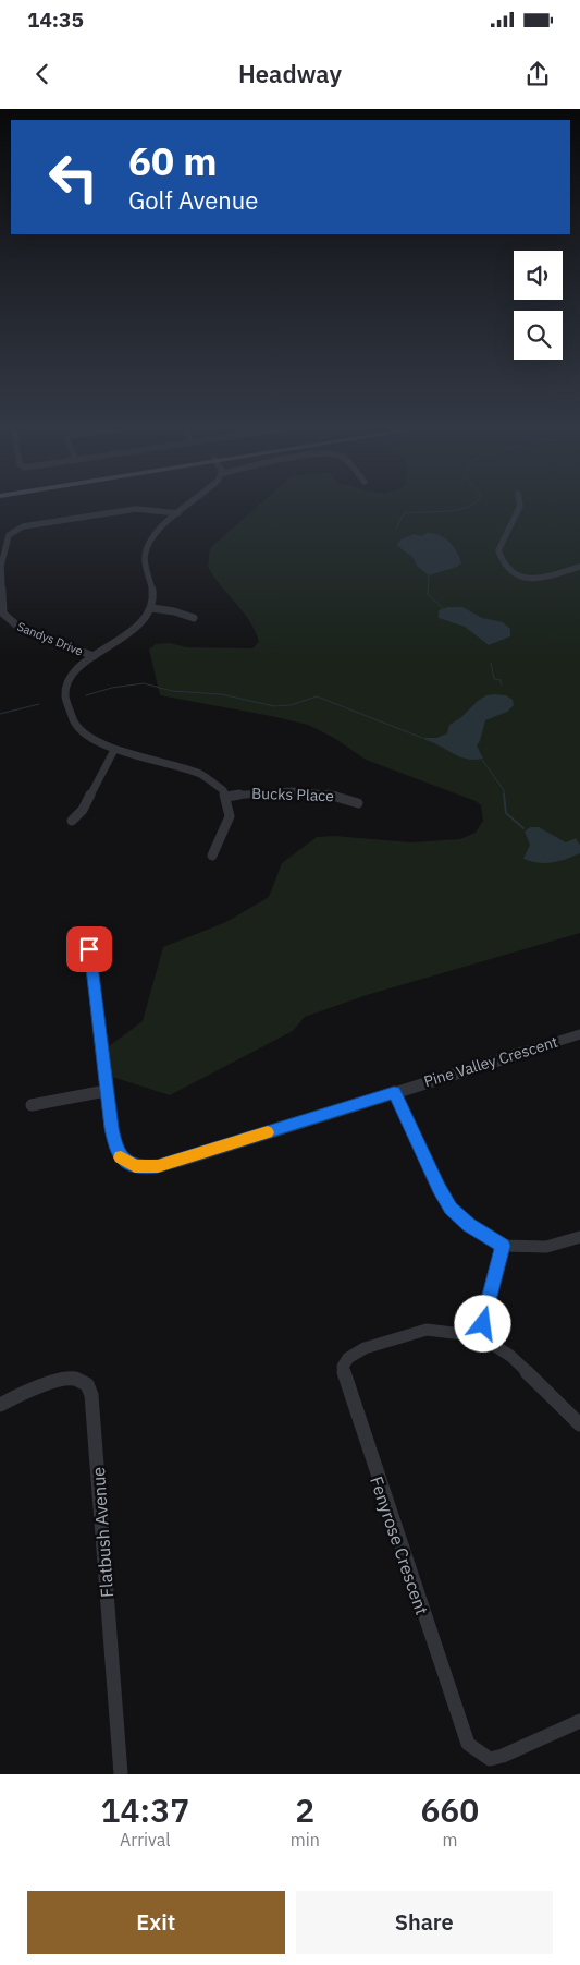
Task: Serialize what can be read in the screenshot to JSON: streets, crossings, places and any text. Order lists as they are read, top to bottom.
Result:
{
  "streets": {
    "street": [
      "Sandys Drive",
      "Bucks Place",
      "Pine Valley Crescent",
      "Flatbush Avenue",
      "Fenyrose Crescent"
    ]
  },
  "page": {
    "status": "14:35",
    "header": "Headway",
    "turn": ["60 m", "Golf Avenue"],
    "eta": [
      "14:37",
      "Arrival",
      "2",
      "min",
      "660",
      "m"
    ],
    "buttons": ["Exit", "Share"]
  }
}
